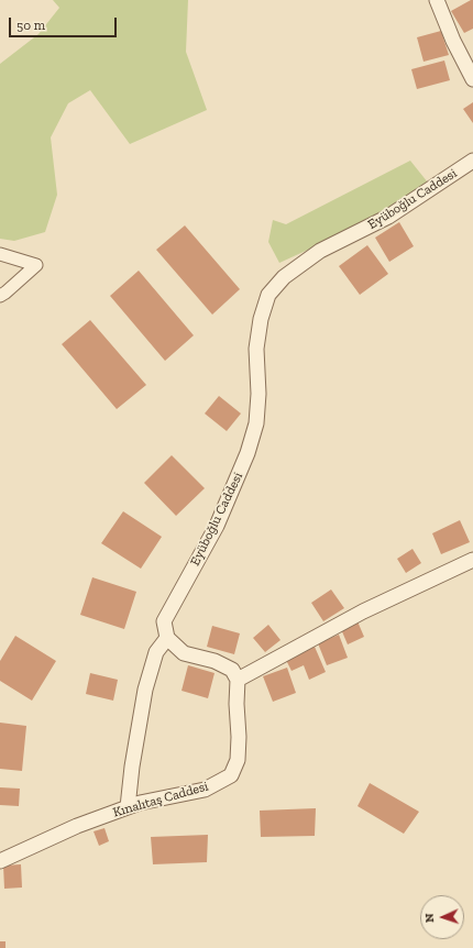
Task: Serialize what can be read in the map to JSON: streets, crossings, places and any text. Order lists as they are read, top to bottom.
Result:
{
  "streets": {
    "street": ["Eyüboğlu Caddesi", "Kınalıtaş Caddesi"]
  },
  "scale_bar": "50 m",
  "north": "left"
}
